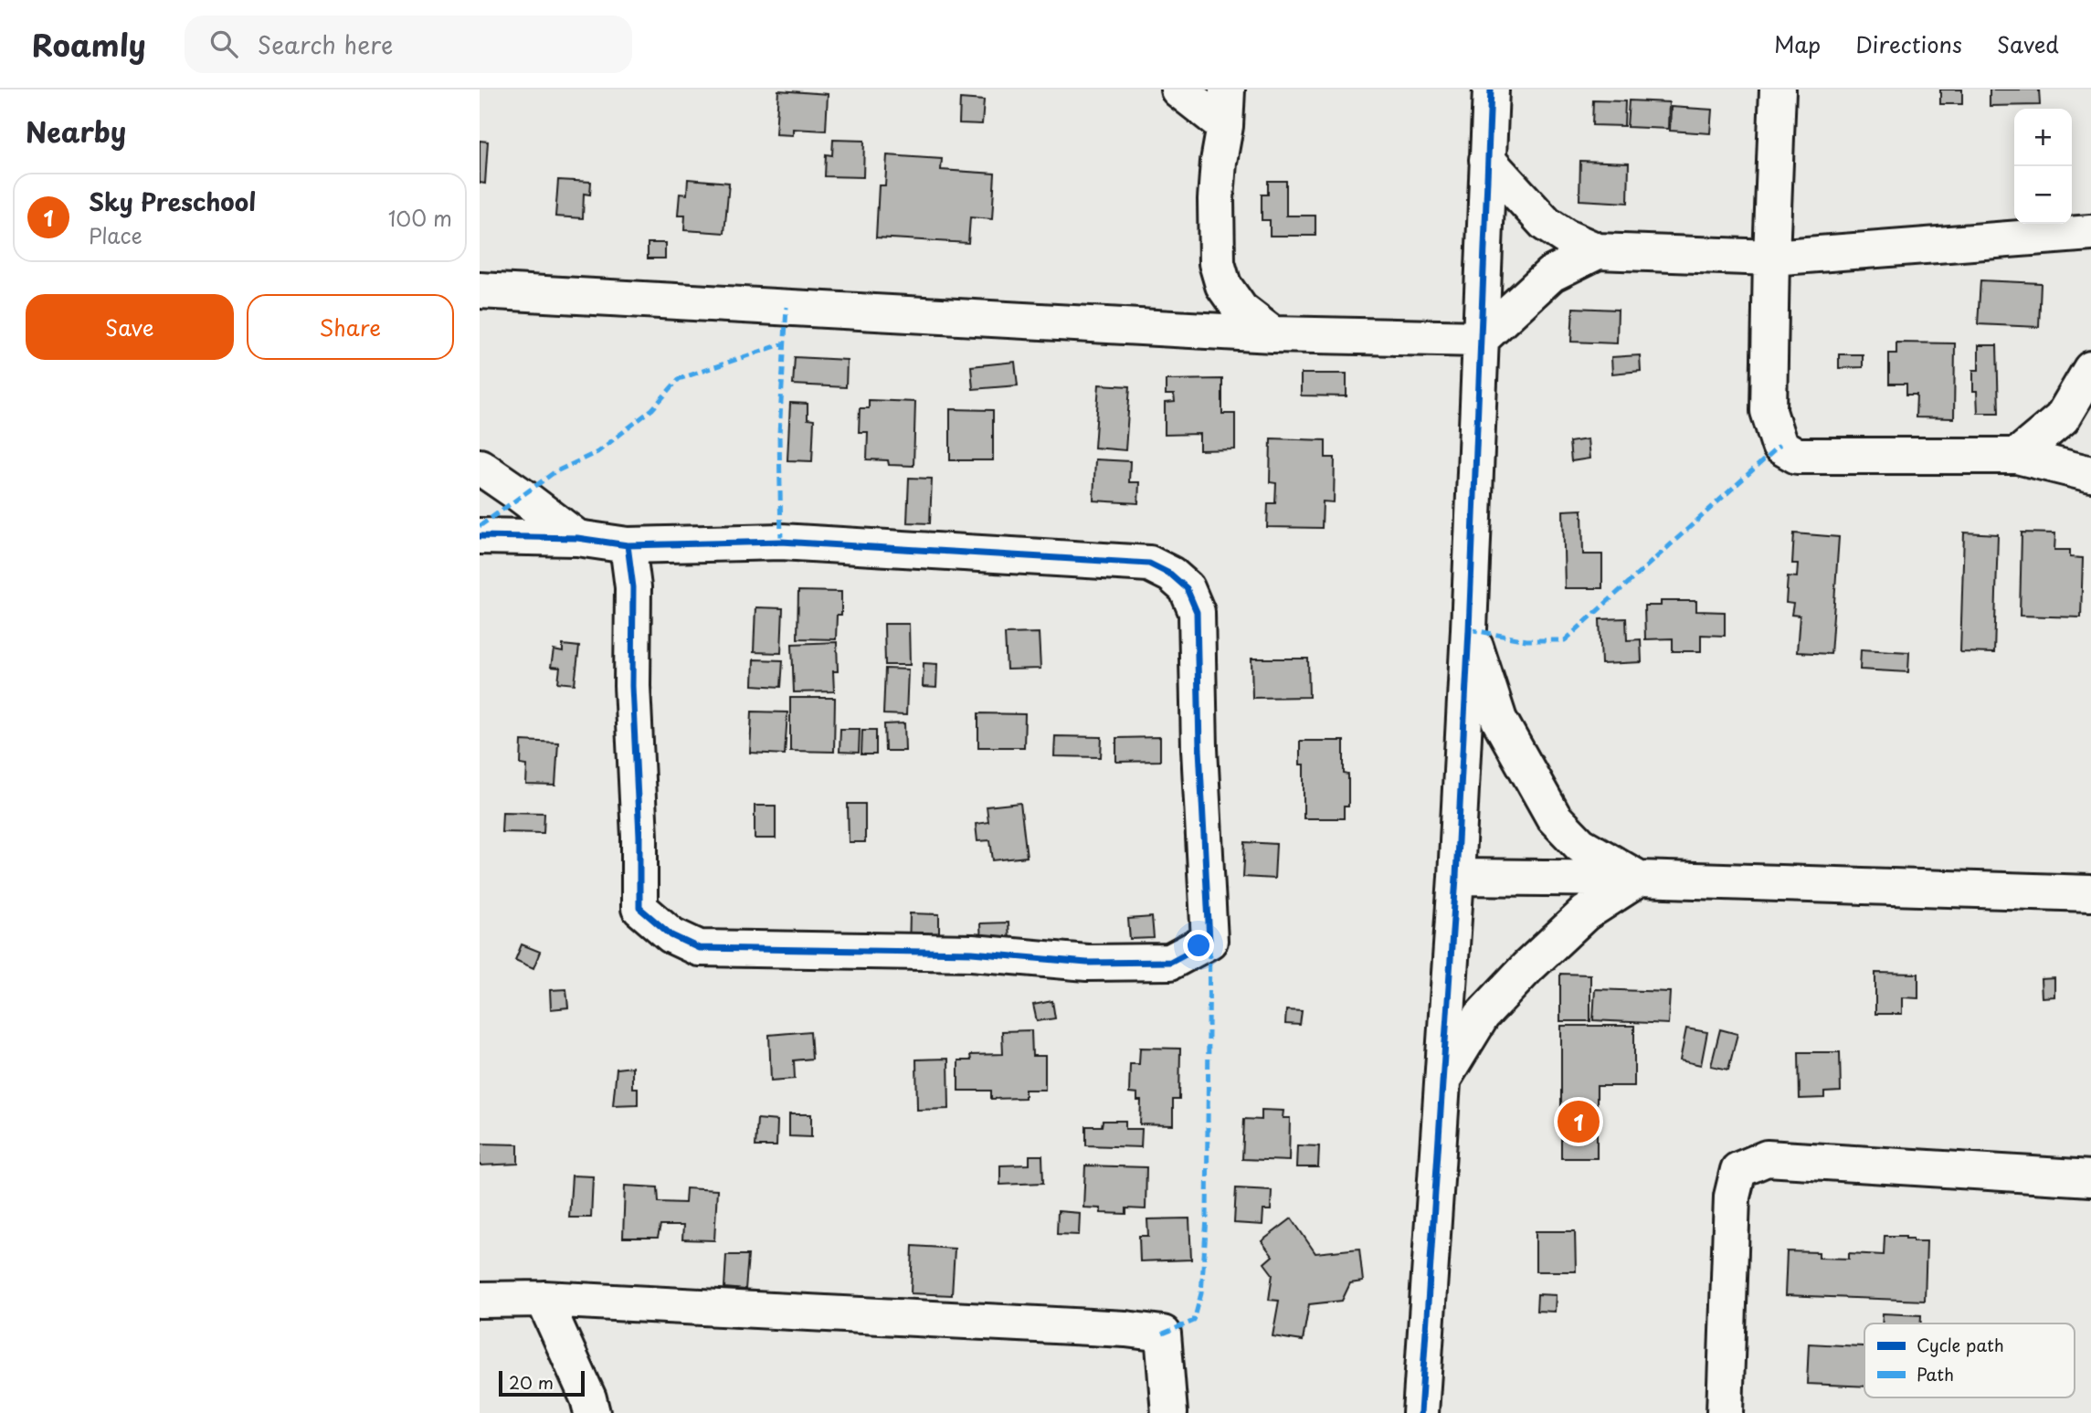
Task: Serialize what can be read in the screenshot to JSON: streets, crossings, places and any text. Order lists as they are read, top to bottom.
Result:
{
  "legend": ["Cycle path", "Path"],
  "scale_bar": "20 m",
  "page": {
    "header": "Roamly",
    "search": "Search here",
    "nav": ["Map", "Directions", "Saved"],
    "heading": "Nearby",
    "map_buttons": ["+", "−"],
    "list": [
      {
        "mark": "1",
        "name": "Sky Preschool",
        "note": "Place",
        "value": "100 m"
      }
    ],
    "buttons": ["Save", "Share"],
    "pins": "1",
    "scale": "20 m"
  }
}
